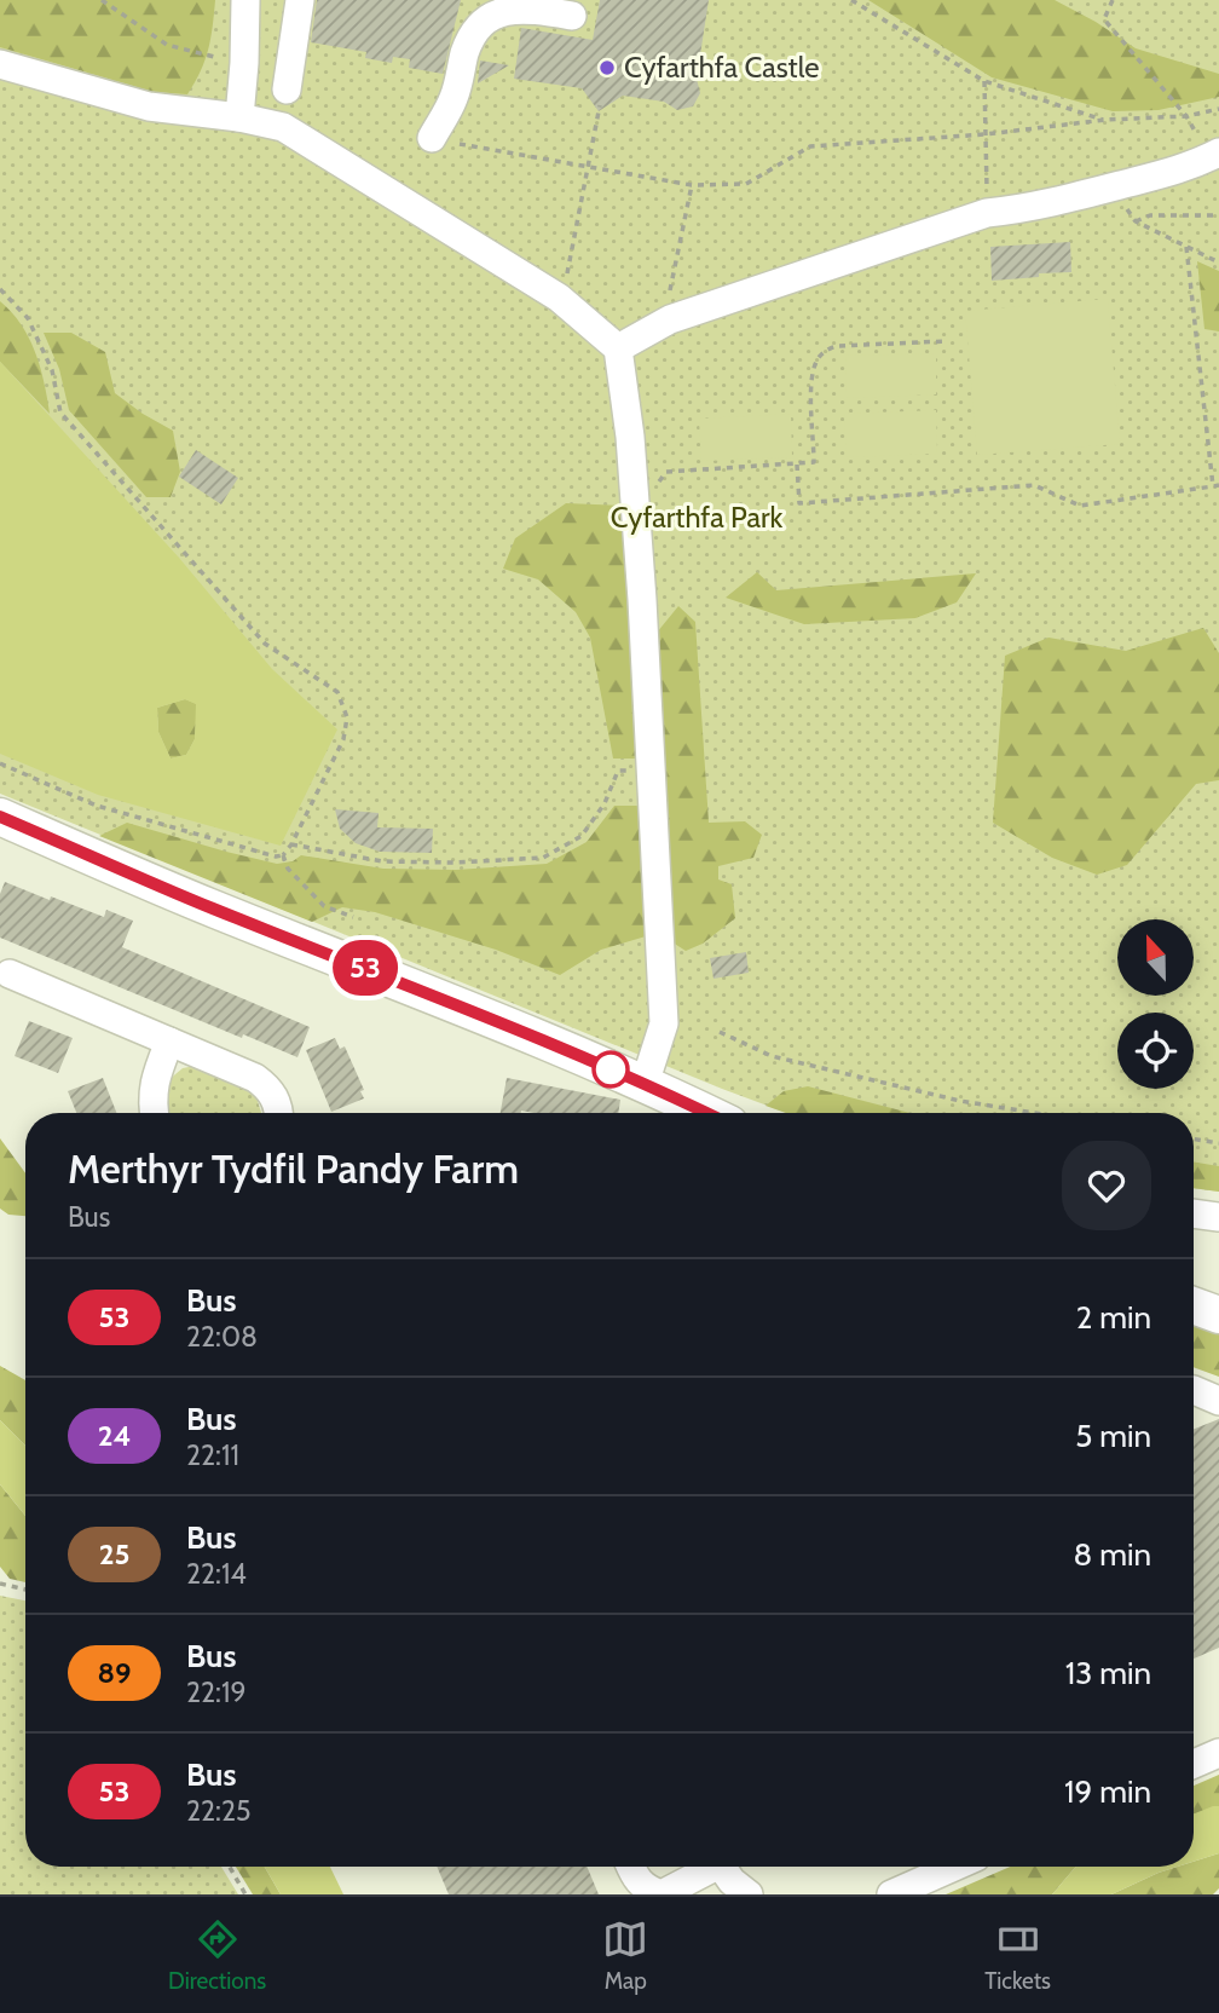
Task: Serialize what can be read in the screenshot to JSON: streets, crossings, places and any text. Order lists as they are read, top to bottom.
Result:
{
  "parks": ["Cyfarthfa Park"],
  "places": ["Cyfarthfa Castle"],
  "lines": ["bus line 53"],
  "north": "top",
  "page": {
    "on_map": "53",
    "heading": ["Merthyr Tydfil Pandy Farm", "Bus"],
    "list": [
      {
        "mark": "53",
        "name": "Bus",
        "note": "22:08",
        "value": "2 min"
      },
      {
        "mark": "24",
        "name": "Bus",
        "note": "22:11",
        "value": "5 min"
      },
      {
        "mark": "25",
        "name": "Bus",
        "note": "22:14",
        "value": "8 min"
      },
      {
        "mark": "89",
        "name": "Bus",
        "note": "22:19",
        "value": "13 min"
      },
      {
        "mark": "53",
        "name": "Bus",
        "note": "22:25",
        "value": "19 min"
      }
    ],
    "tabs": ["Directions", "Map", "Tickets"]
  }
}
